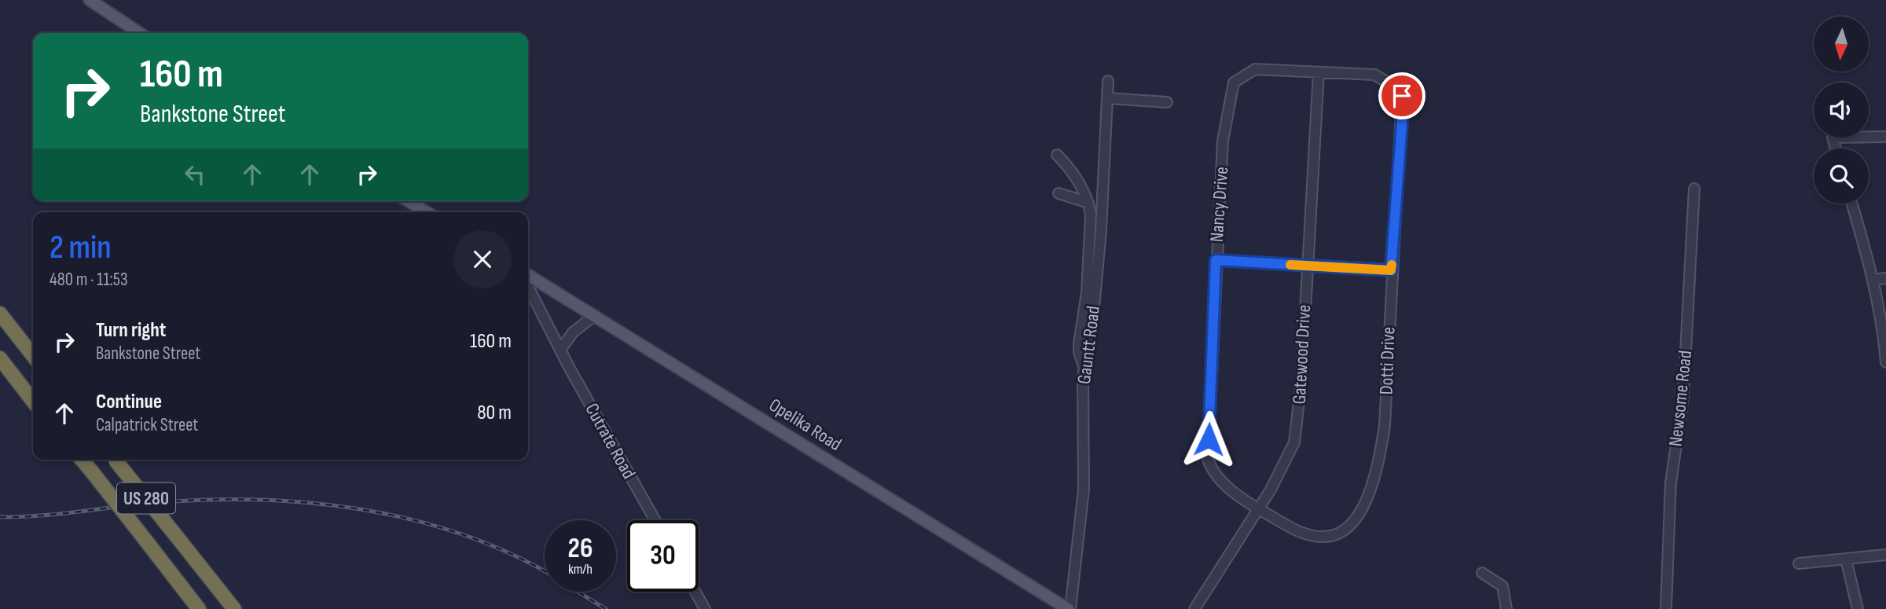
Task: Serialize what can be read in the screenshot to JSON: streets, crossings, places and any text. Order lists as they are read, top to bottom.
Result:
{
  "streets": {
    "highway": ["US 280"],
    "main road": ["Opelika Road"],
    "street": [
      "Nancy Drive",
      "Gauntt Road",
      "Gatewood Drive",
      "Dotti Drive",
      "Newsome Road",
      "Cutrate Road"
    ]
  },
  "crossings": [
    ["Nancy Drive", "Gatewood Drive"],
    ["Nancy Drive", "Dotti Drive"],
    ["Gauntt Road", "Opelika Road"],
    ["Gatewood Drive", "Dotti Drive"]
  ],
  "north": "bottom",
  "page": {
    "turn": ["160 m", "Bankstone Street"],
    "heading": ["2 min", "480 m · 11:53"],
    "list": [
      {
        "name": "Turn right",
        "note": "Bankstone Street",
        "value": "160 m"
      },
      {
        "name": "Continue",
        "note": "Calpatrick Street",
        "value": "80 m"
      }
    ],
    "speed": "26 km/h",
    "limit": "30"
  }
}
